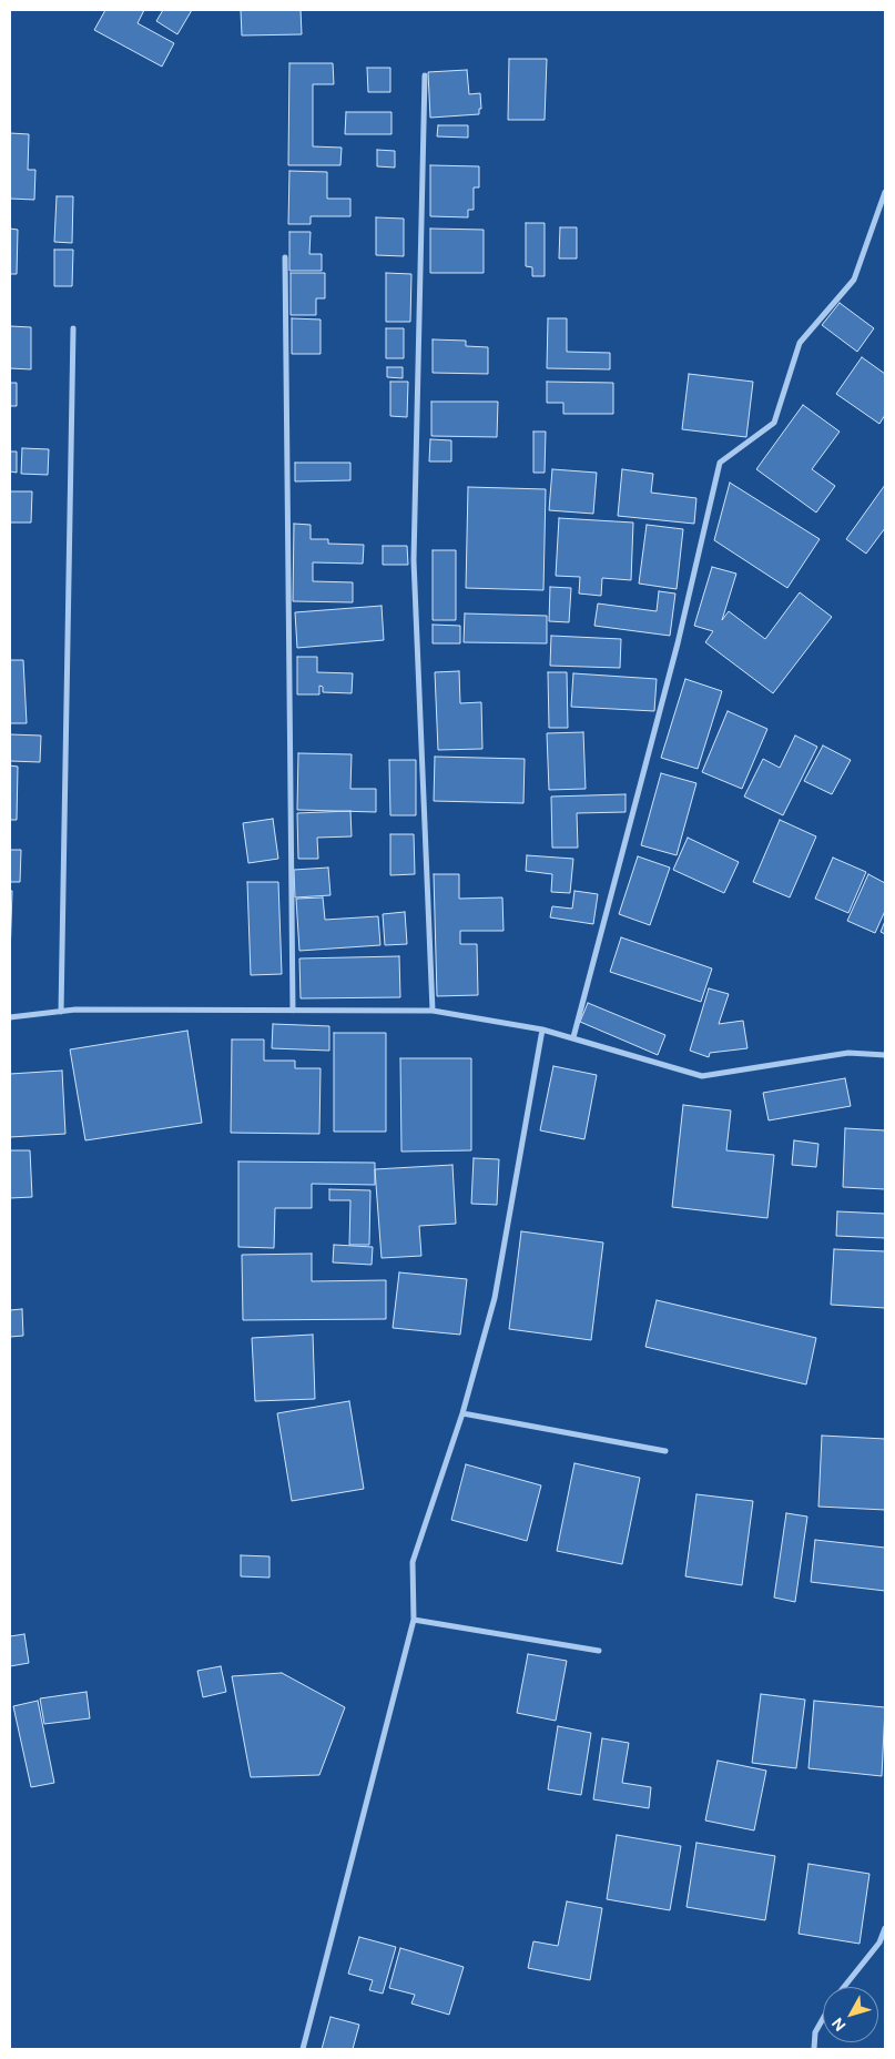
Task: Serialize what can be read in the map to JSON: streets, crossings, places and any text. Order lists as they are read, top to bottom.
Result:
{
  "north": "bottom left"
}
